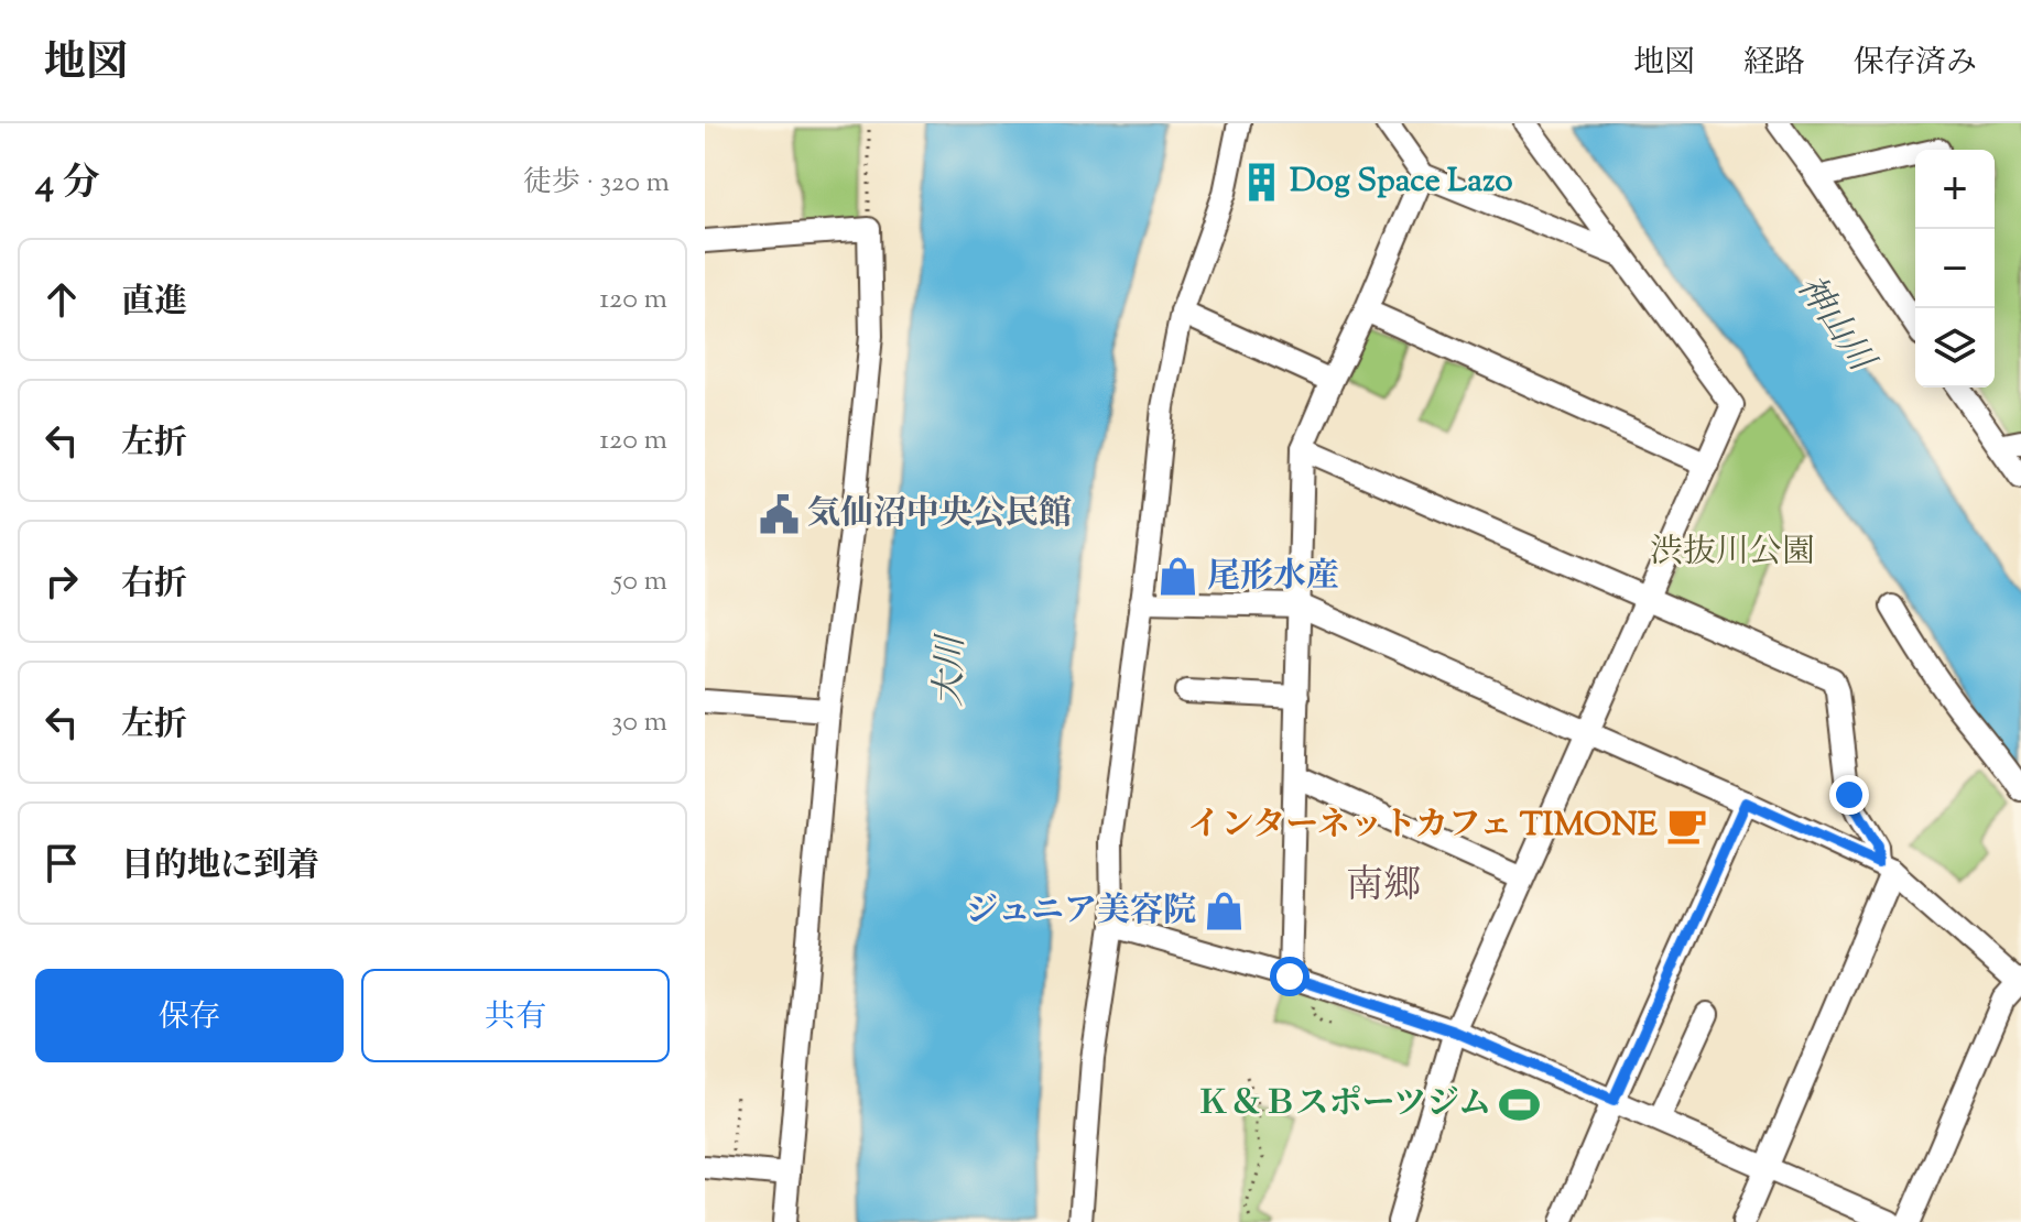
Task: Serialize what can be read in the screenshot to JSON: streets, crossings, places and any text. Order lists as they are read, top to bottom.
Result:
{
  "districts": ["南郷"],
  "water": ["神山川", "大川"],
  "parks": ["渋抜川公園"],
  "places": {
    "building": ["Dog Space Lazo"],
    "public building": ["気仙沼中央公民館"],
    "shop": ["尾形水産", "ジュニア美容院"],
    "cafe": ["インターネットカフェ TIMONE"],
    "sports": ["Ｋ＆Ｂスポーツジム"]
  },
  "page": {
    "header": "地図",
    "nav": ["地図", "経路", "保存済み"],
    "heading": ["4 分", "徒歩 · 320 m"],
    "map_buttons": ["+", "−"],
    "list": [
      ["直進", "120 m"],
      ["左折", "120 m"],
      ["右折", "50 m"],
      ["左折", "30 m"],
      "目的地に到着"
    ],
    "buttons": ["保存", "共有"]
  }
}
